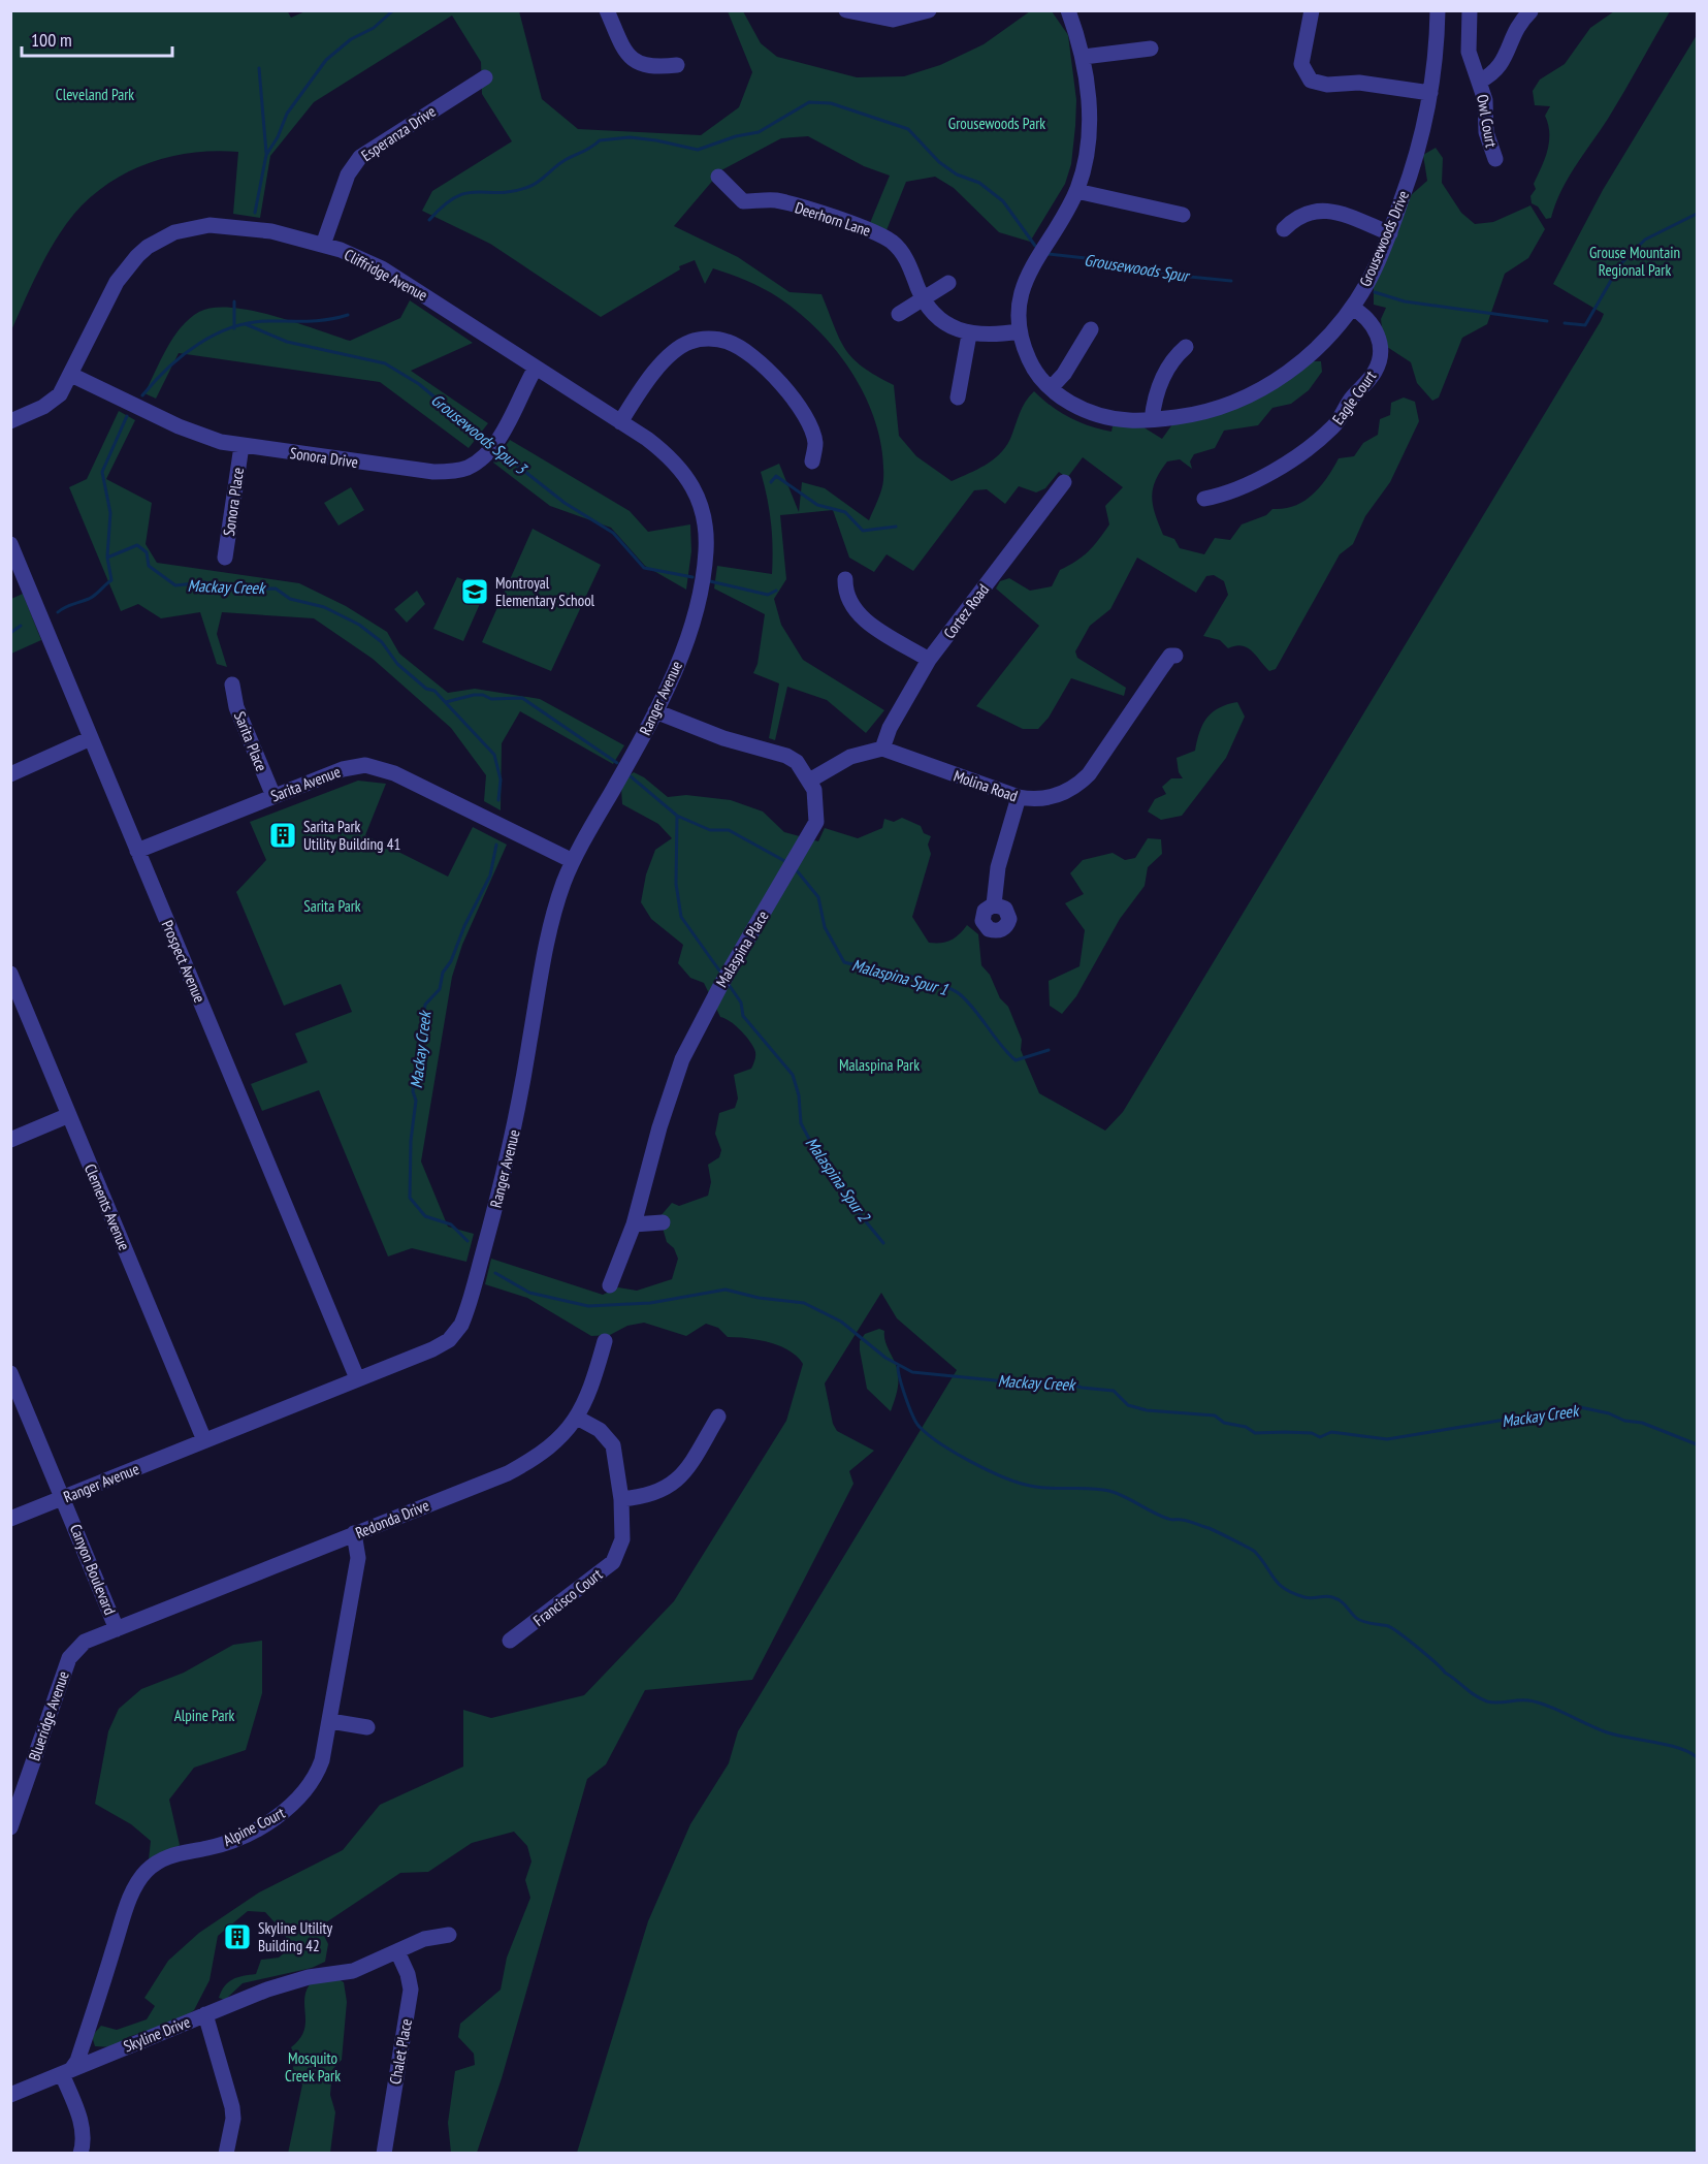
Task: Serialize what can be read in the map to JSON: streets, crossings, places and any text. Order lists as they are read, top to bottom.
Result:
{
  "streets": {
    "street": [
      "Owl Court",
      "Esperanza Drive",
      "Deerhorn Lane",
      "Grousewoods Drive",
      "Cliffridge Avenue",
      "Eagle Court",
      "Sonora Drive",
      "Sonora Place",
      "Cortez Road",
      "Ranger Avenue",
      "Sarita Place",
      "Sarita Avenue",
      "Molina Road",
      "Malaspina Place",
      "Prospect Avenue",
      "Clements Avenue",
      "Redonda Drive",
      "Canyon Boulevard",
      "Francisco Court",
      "Blueridge Avenue",
      "Alpine Court",
      "Skyline Drive",
      "Chalet Place"
    ]
  },
  "crossings": [
    ["Esperanza Drive", "Cliffridge Avenue"],
    ["Grousewoods Drive", "Eagle Court"],
    ["Cliffridge Avenue", "Sonora Drive"],
    ["Cliffridge Avenue", "Ranger Avenue"],
    ["Sonora Drive", "Sonora Place"],
    ["Cortez Road", "Molina Road"],
    ["Ranger Avenue", "Sarita Avenue"],
    ["Ranger Avenue", "Prospect Avenue"],
    ["Ranger Avenue", "Clements Avenue"],
    ["Ranger Avenue", "Canyon Boulevard"],
    ["Sarita Place", "Sarita Avenue"],
    ["Sarita Avenue", "Prospect Avenue"],
    ["Redonda Drive", "Canyon Boulevard"],
    ["Redonda Drive", "Francisco Court"],
    ["Redonda Drive", "Blueridge Avenue"],
    ["Redonda Drive", "Alpine Court"],
    ["Canyon Boulevard", "Blueridge Avenue"],
    ["Alpine Court", "Skyline Drive"]
  ],
  "water": [
    "Grousewoods Spur",
    "Grousewoods Spur 3",
    "Mackay Creek",
    "Malaspina Spur 1",
    "Malaspina Spur 2"
  ],
  "parks": [
    "Cleveland Park",
    "Grousewoods Park",
    "Grouse Mountain Regional Park",
    "Sarita Park",
    "Malaspina Park",
    "Alpine Park",
    "Mosquito Creek Park"
  ],
  "places": {
    "school or university": ["Montroyal Elementary School"],
    "building": ["Sarita Park Utility Building 41", "Skyline Utility Building 42"]
  },
  "scale_bar": "100 m"
}
